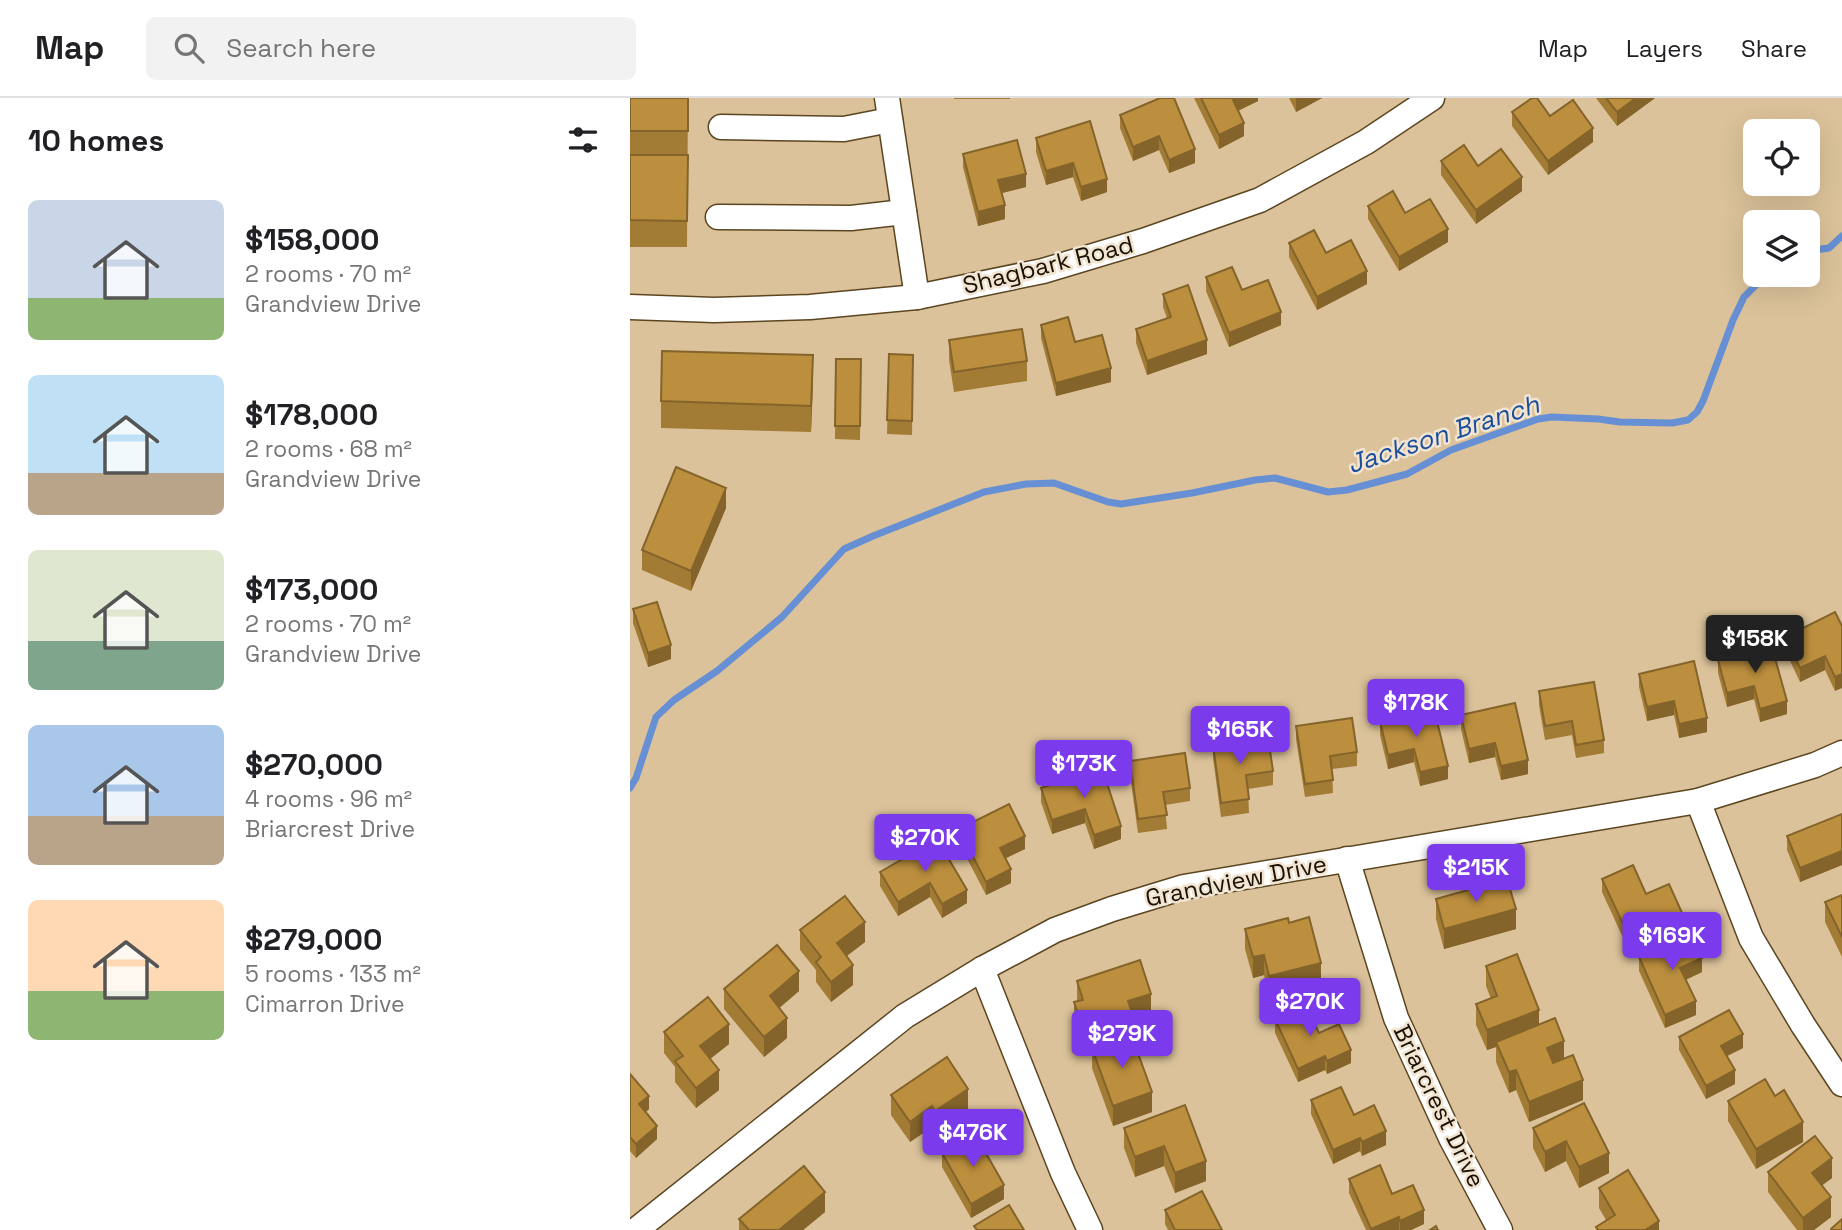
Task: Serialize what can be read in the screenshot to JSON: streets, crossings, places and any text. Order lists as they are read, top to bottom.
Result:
{
  "streets": {
    "street": ["Shagbark Road", "Grandview Drive", "Briarcrest Drive"]
  },
  "crossings": [
    ["Grandview Drive", "Briarcrest Drive"]
  ],
  "water": ["Jackson Branch"],
  "page": {
    "header": "Map",
    "search": "Search here",
    "nav": ["Map", "Layers", "Share"],
    "heading": "10 homes",
    "list": [
      {
        "name": "$158,000",
        "note": "2 rooms · 70 m² · Grandview Drive"
      },
      {
        "name": "$178,000",
        "note": "2 rooms · 68 m² · Grandview Drive"
      },
      {
        "name": "$173,000",
        "note": "2 rooms · 70 m² · Grandview Drive"
      },
      {
        "name": "$270,000",
        "note": "4 rooms · 96 m² · Briarcrest Drive"
      },
      {
        "name": "$279,000",
        "note": "5 rooms · 133 m² · Cimarron Drive"
      }
    ],
    "price": [
      "$158K",
      "$178K",
      "$165K",
      "$173K",
      "$270K",
      "$215K",
      "$169K",
      "$270K",
      "$279K",
      "$476K"
    ]
  }
}
